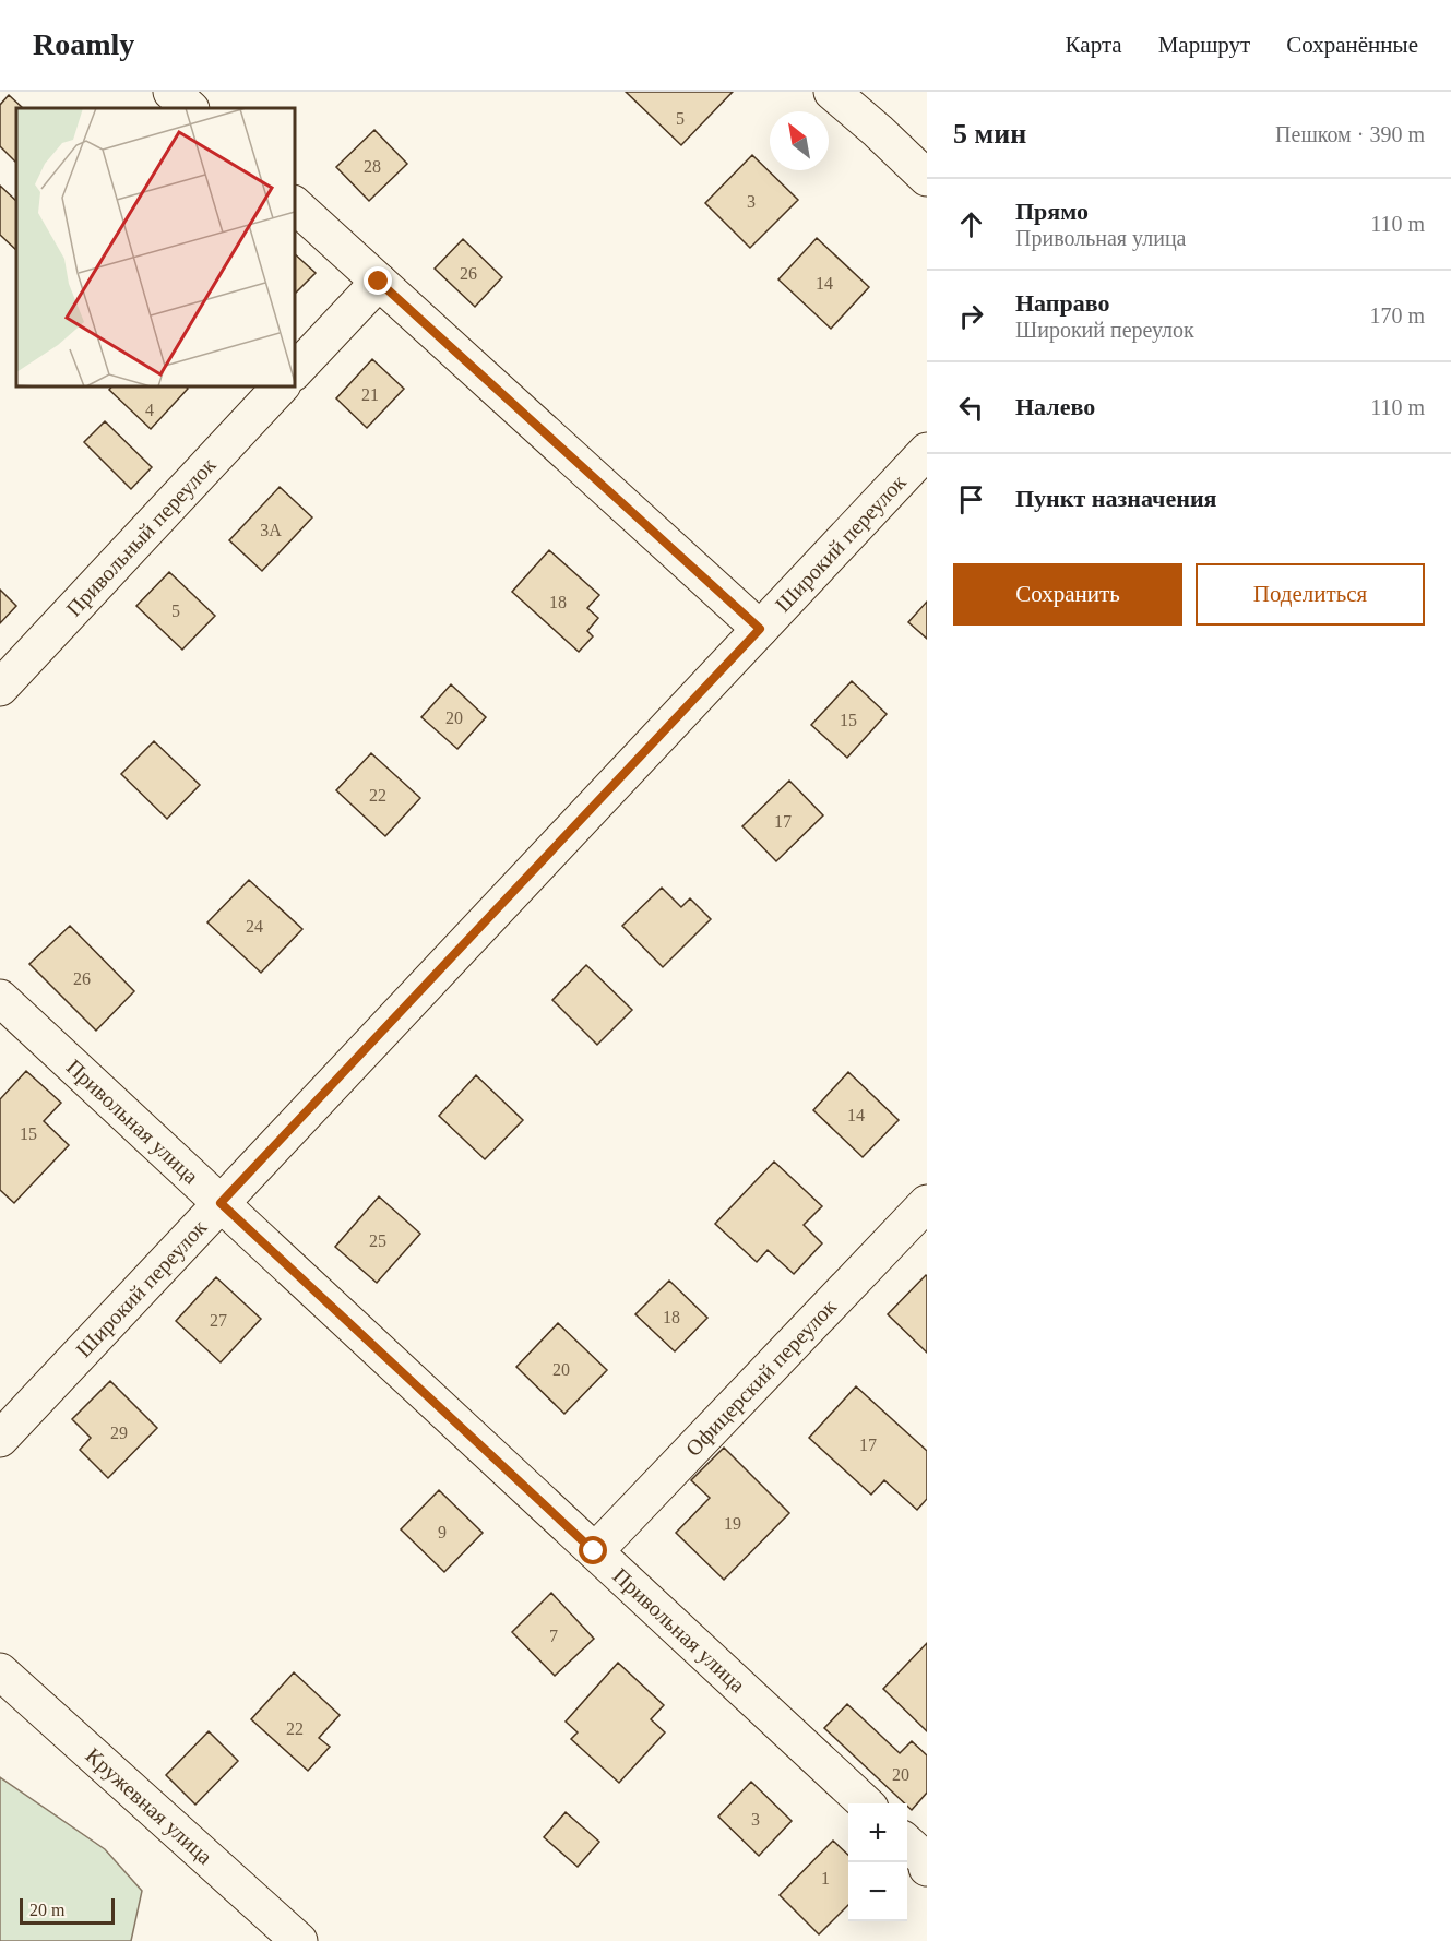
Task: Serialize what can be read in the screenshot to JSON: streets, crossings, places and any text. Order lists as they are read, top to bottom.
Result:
{
  "streets": {
    "street": [
      "Привольный переулок",
      "Широкий переулок",
      "Привольная улица",
      "Офицерский переулок",
      "Кружевная улица"
    ]
  },
  "crossings": [
    ["Широкий переулок", "Привольная улица"],
    ["Привольная улица", "Офицерский переулок"]
  ],
  "house_numbers": [
    "5",
    "28",
    "3",
    "26",
    "14",
    "21",
    "4",
    "3А",
    "18",
    "5",
    "20",
    "15",
    "22",
    "17",
    "24",
    "26",
    "14",
    "15",
    "25",
    "18",
    "27",
    "20",
    "29",
    "17",
    "19",
    "9",
    "7",
    "22",
    "20",
    "3",
    "1"
  ],
  "scale_bar": "20 m",
  "north": "top left",
  "page": {
    "header": "Roamly",
    "nav": ["Карта", "Маршрут", "Сохранённые"],
    "heading": ["5 мин", "Пешком · 390 m"],
    "list": [
      ["Прямо", "Привольная улица", "110 m"],
      ["Направо", "Широкий переулок", "170 m"],
      ["Налево", "110 m"],
      "Пункт назначения"
    ],
    "buttons": ["Сохранить", "Поделиться"],
    "map_buttons": ["+", "−"],
    "scale": "20 m"
  }
}
